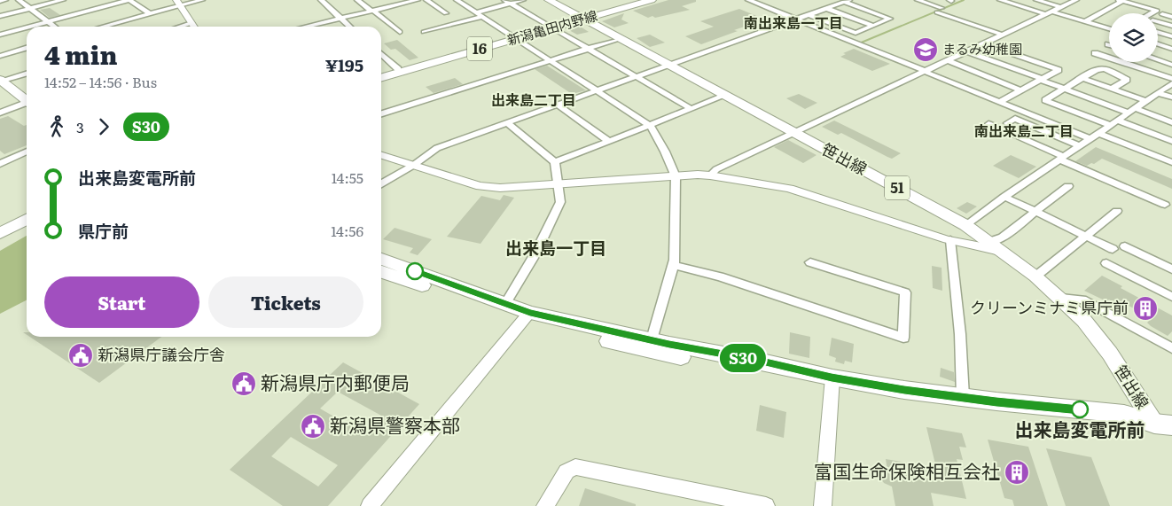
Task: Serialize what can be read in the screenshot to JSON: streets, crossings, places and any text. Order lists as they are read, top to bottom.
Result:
{
  "streets": {
    "main road": [
      "新潟亀田内野線",
      "16",
      "笹出線",
      "51"
    ]
  },
  "crossings": [
    ["新潟亀田内野線", "笹出線"]
  ],
  "districts": [
    "南出来島一丁目",
    "出来島二丁目",
    "南出来島二丁目",
    "出来島一丁目"
  ],
  "places": {
    "school or university": ["まるみ幼稚園"],
    "building": ["クリーンミナミ県庁前", "富国生命保険相互会社"],
    "public building": ["新潟県庁議会庁舎", "新潟県庁内郵便局", "新潟県警察本部"],
    "other": ["出来島変電所前"]
  },
  "lines": ["bus line S30"],
  "page": {
    "on_map": "S30",
    "heading": ["4 min", "14:52 – 14:56 · Bus", "¥195"],
    "legs": ["3", "S30"],
    "list": [
      {
        "name": "出来島変電所前",
        "value": "14:55"
      },
      {
        "name": "県庁前",
        "value": "14:56"
      }
    ],
    "buttons": ["Start", "Tickets"]
  }
}
